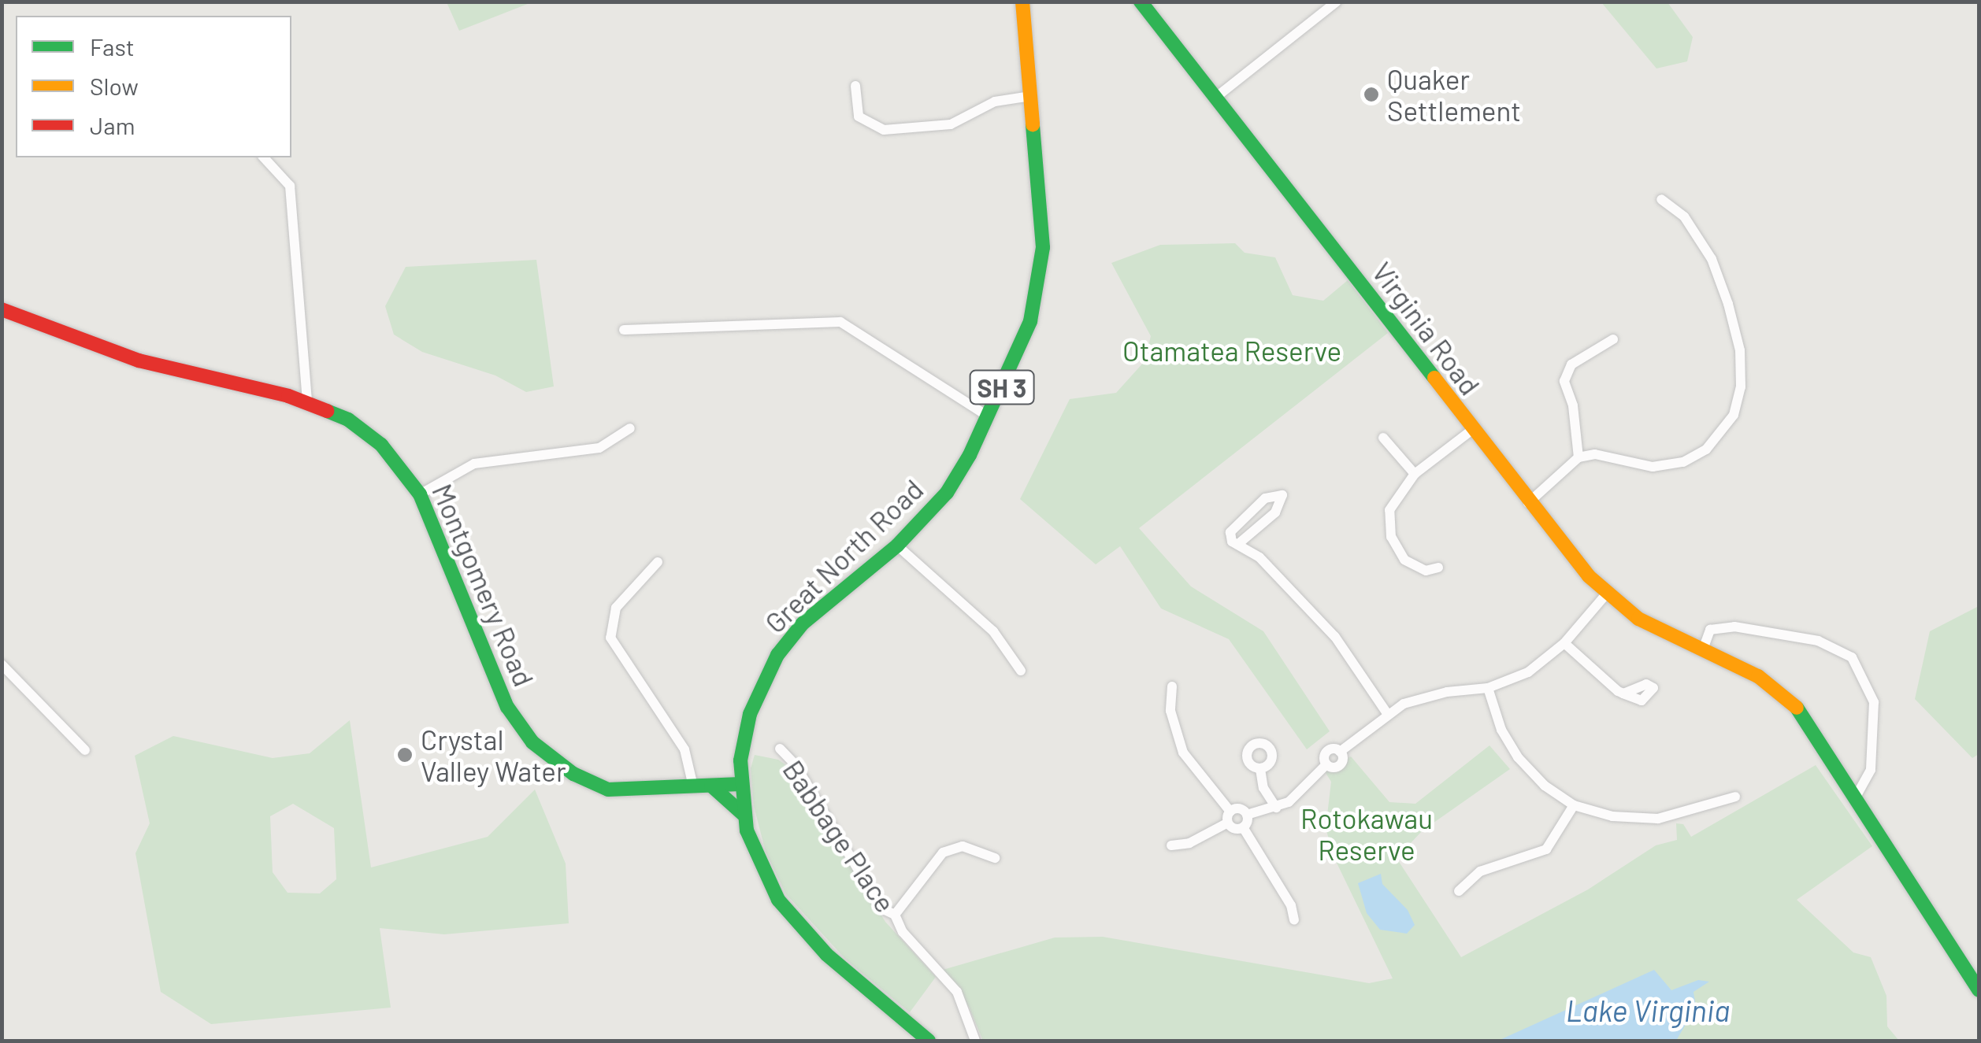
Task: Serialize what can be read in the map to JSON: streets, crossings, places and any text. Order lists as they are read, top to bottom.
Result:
{
  "streets": {
    "main road": [
      "Virginia Road",
      "SH 3",
      "Great North Road",
      "Montgomery Road"
    ],
    "street": ["Babbage Place"]
  },
  "crossings": [
    ["Great North Road", "Montgomery Road"]
  ],
  "water": ["Lake Virginia"],
  "parks": ["Otamatea Reserve", "Rotokawau Reserve"],
  "places": ["Quaker Settlement", "Crystal Valley Water"],
  "legend": ["Fast", "Slow", "Jam"]
}
